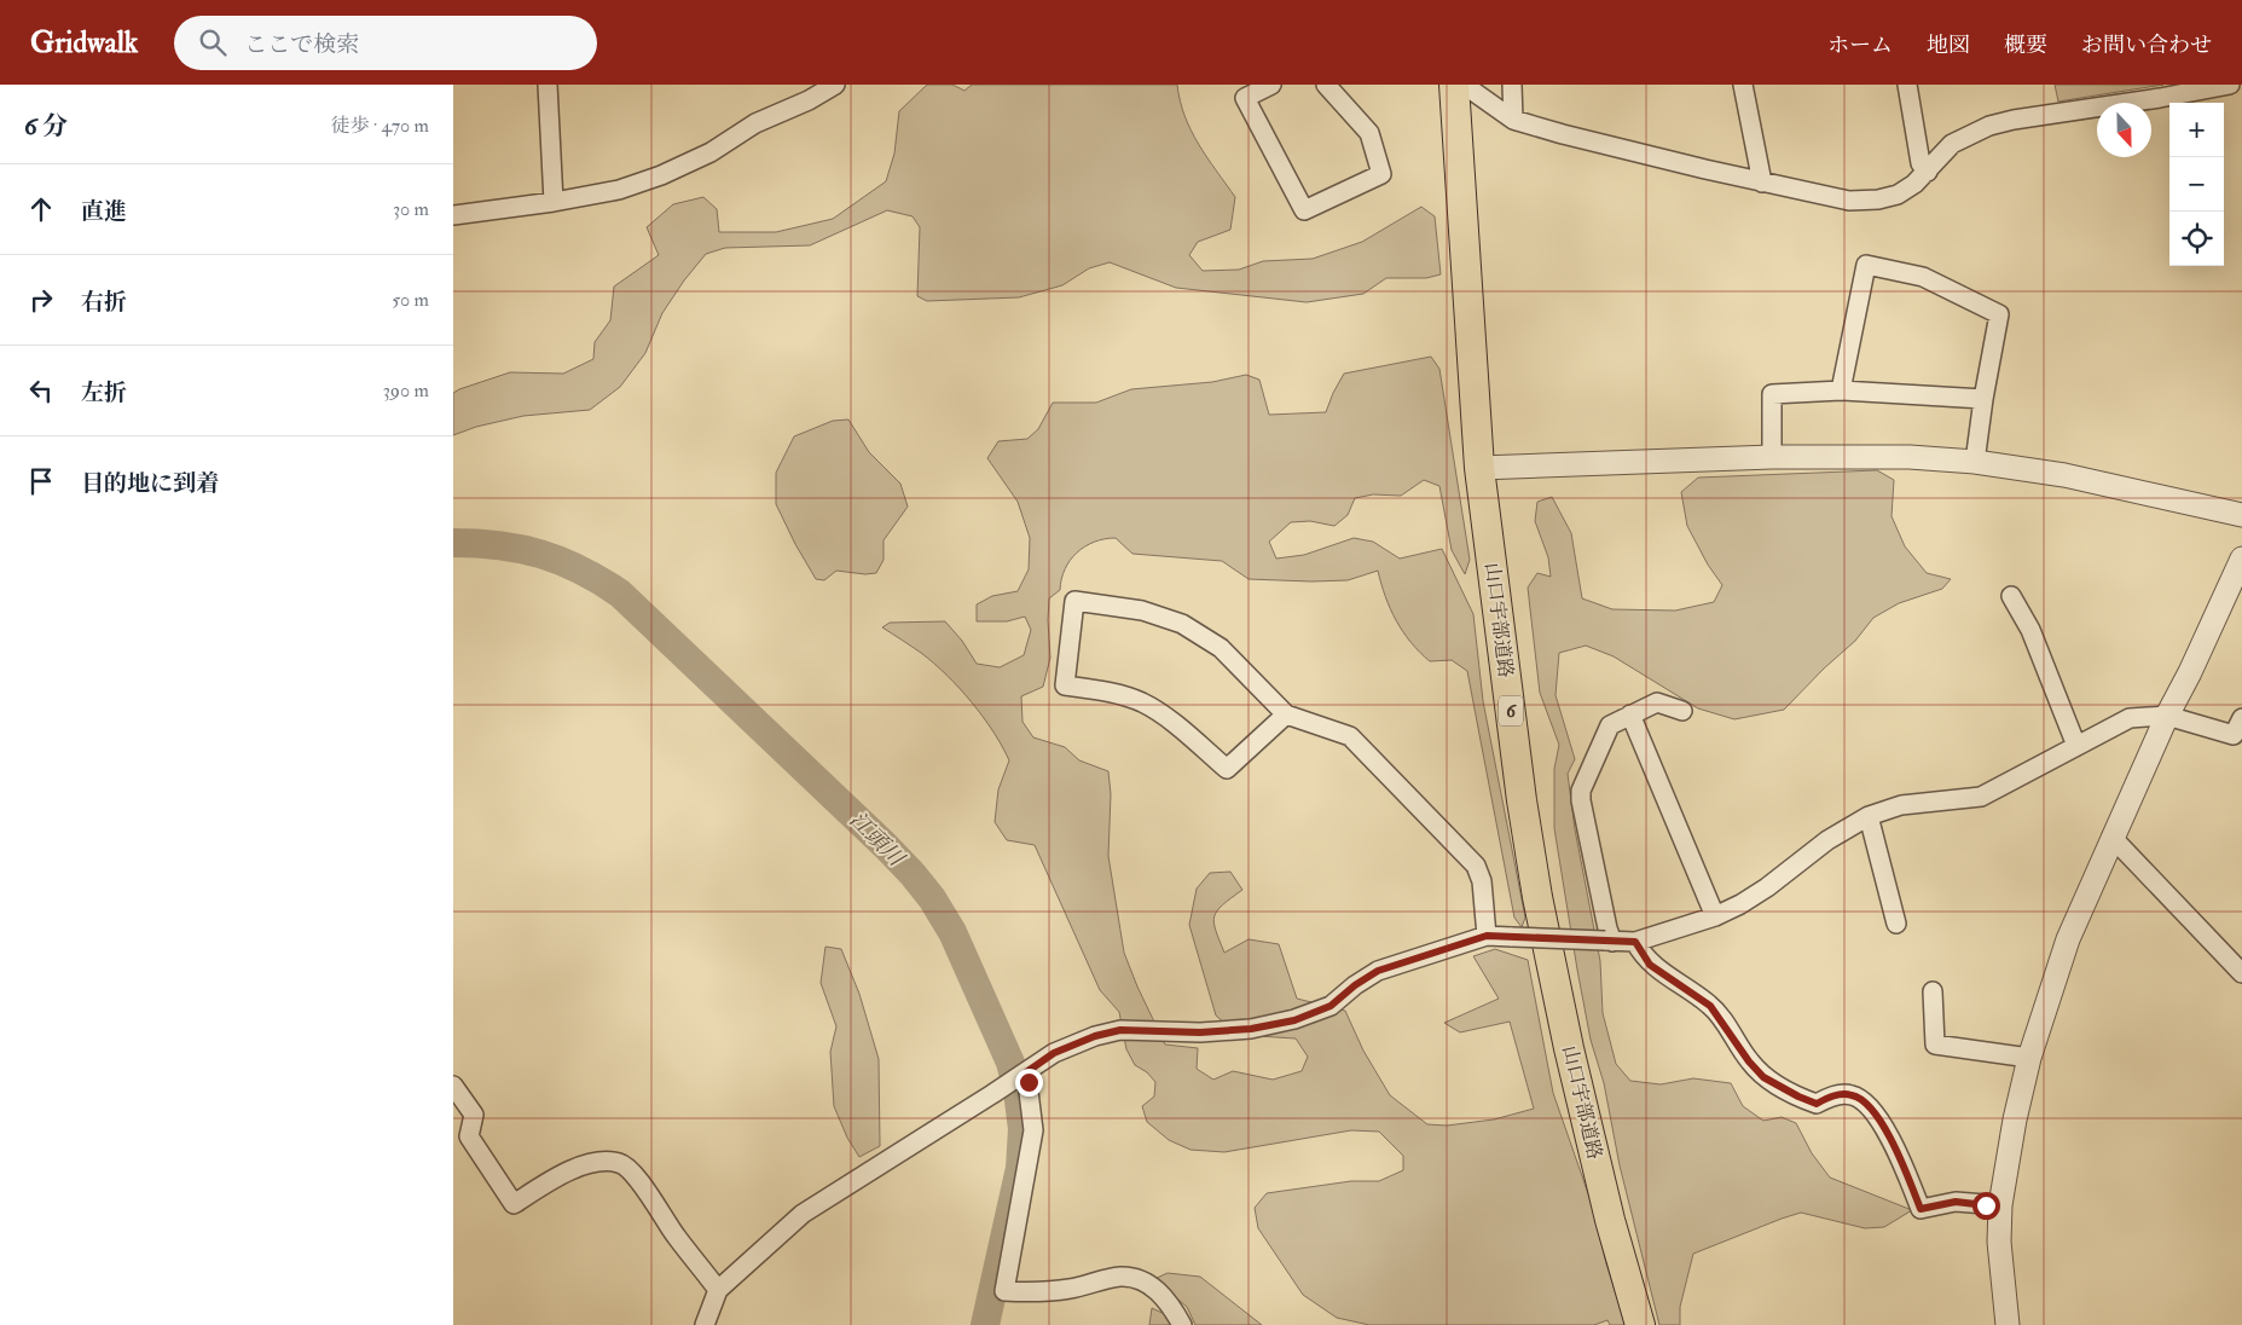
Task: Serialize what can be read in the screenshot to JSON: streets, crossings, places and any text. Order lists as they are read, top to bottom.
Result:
{
  "streets": {
    "main road": ["山口宇部道路", "6"]
  },
  "water": ["江頭川"],
  "north": "bottom",
  "page": {
    "header": "Gridwalk",
    "search": "ここで検索",
    "nav": [
      "ホーム",
      "地図",
      "概要",
      "お問い合わせ"
    ],
    "heading": ["6 分", "徒歩 · 470 m"],
    "map_buttons": ["+", "−"],
    "list": [
      ["直進", "30 m"],
      ["右折", "50 m"],
      ["左折", "390 m"],
      "目的地に到着"
    ]
  }
}
